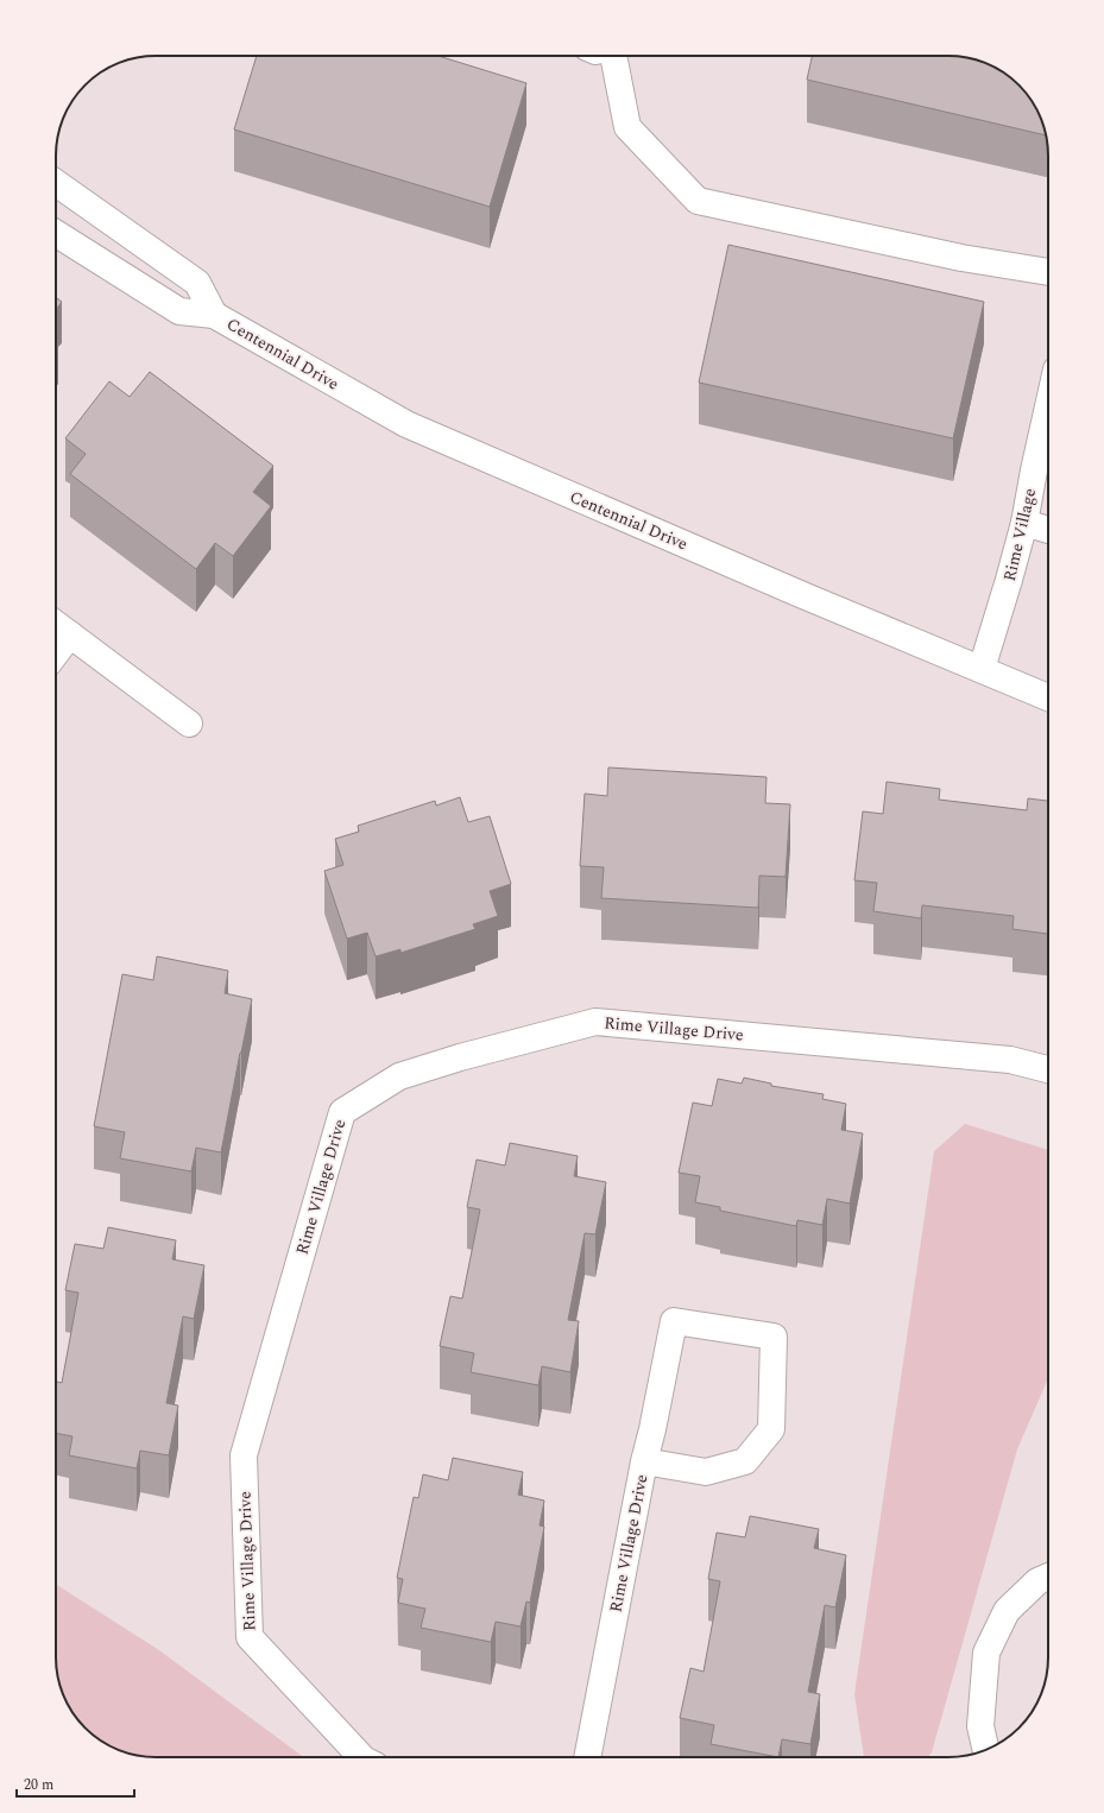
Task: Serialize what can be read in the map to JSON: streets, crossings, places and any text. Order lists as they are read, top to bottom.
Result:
{
  "streets": {
    "street": ["Centennial Drive", "Rime Village", "Rime Village Drive"]
  },
  "crossings": [
    ["Centennial Drive", "Rime Village"]
  ],
  "scale_bar": "20 m"
}
